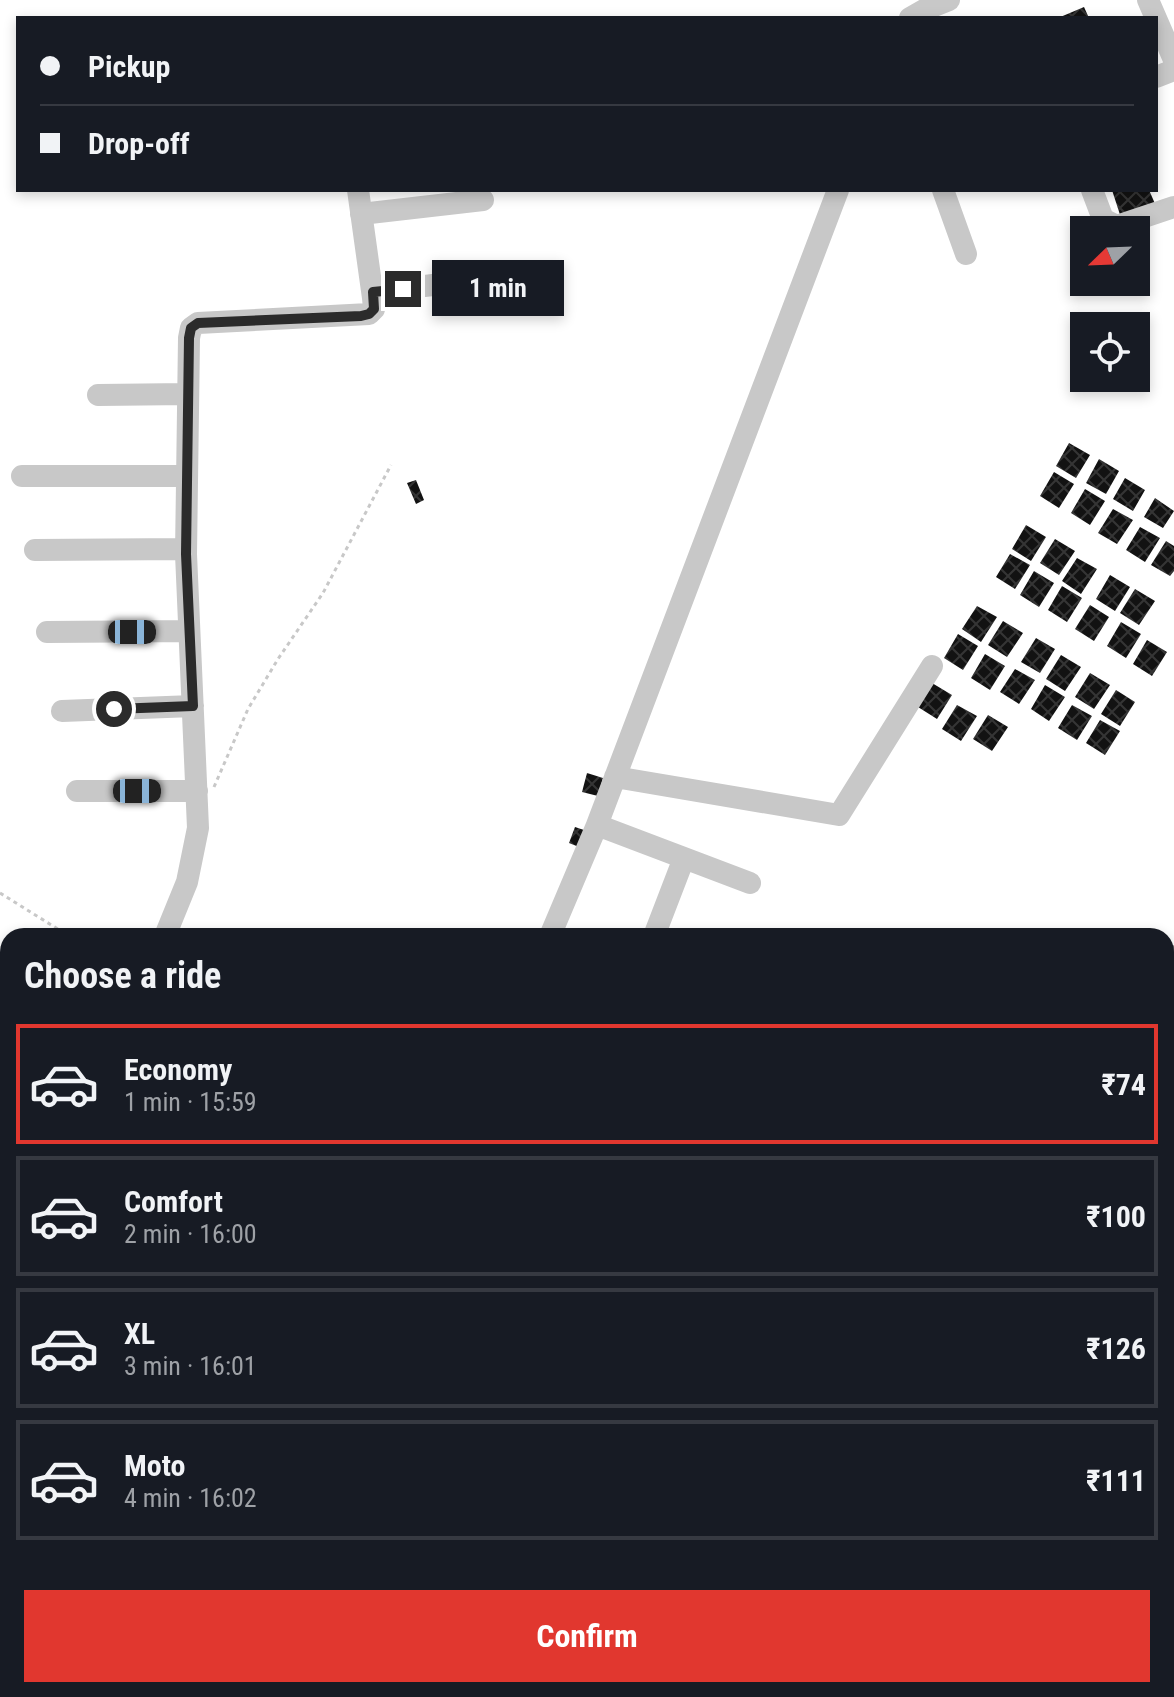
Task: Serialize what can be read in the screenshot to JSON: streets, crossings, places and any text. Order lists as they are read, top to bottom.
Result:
{
  "north": "bottom left",
  "page": {
    "banner": ["Pickup", "Drop-off"],
    "bubble": "1 min",
    "heading": "Choose a ride",
    "list": [
      {
        "name": "Economy",
        "note": "1 min · 15:59",
        "value": "₹74"
      },
      {
        "name": "Comfort",
        "note": "2 min · 16:00",
        "value": "₹100"
      },
      {
        "name": "XL",
        "note": "3 min · 16:01",
        "value": "₹126"
      },
      {
        "name": "Moto",
        "note": "4 min · 16:02",
        "value": "₹111"
      }
    ],
    "buttons": "Confirm"
  }
}
